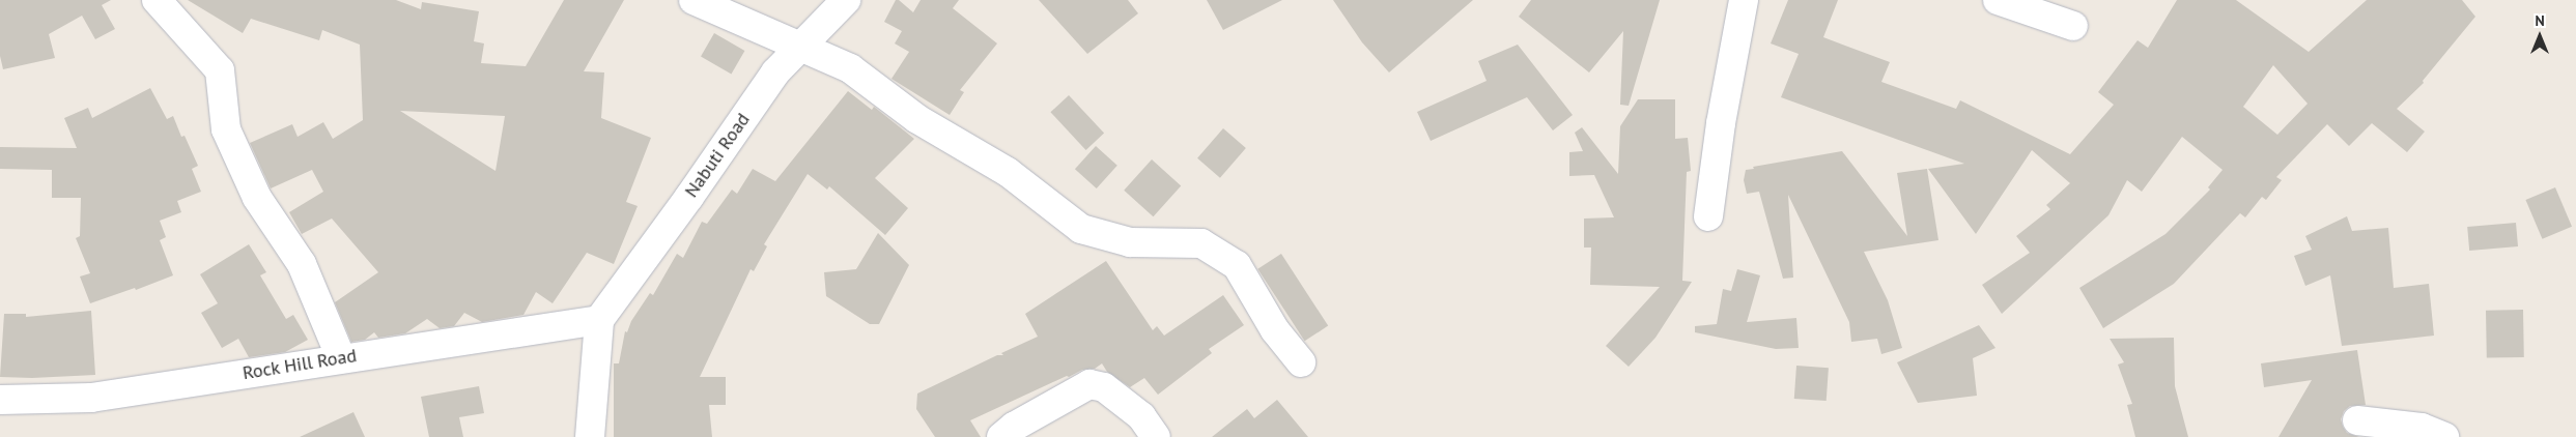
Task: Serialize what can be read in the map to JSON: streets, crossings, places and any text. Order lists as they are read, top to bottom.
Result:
{
  "streets": {
    "street": ["Nabuti Road", "Rock Hill Road"]
  },
  "crossings": [
    ["Nabuti Road", "Rock Hill Road"]
  ],
  "north": "top"
}
